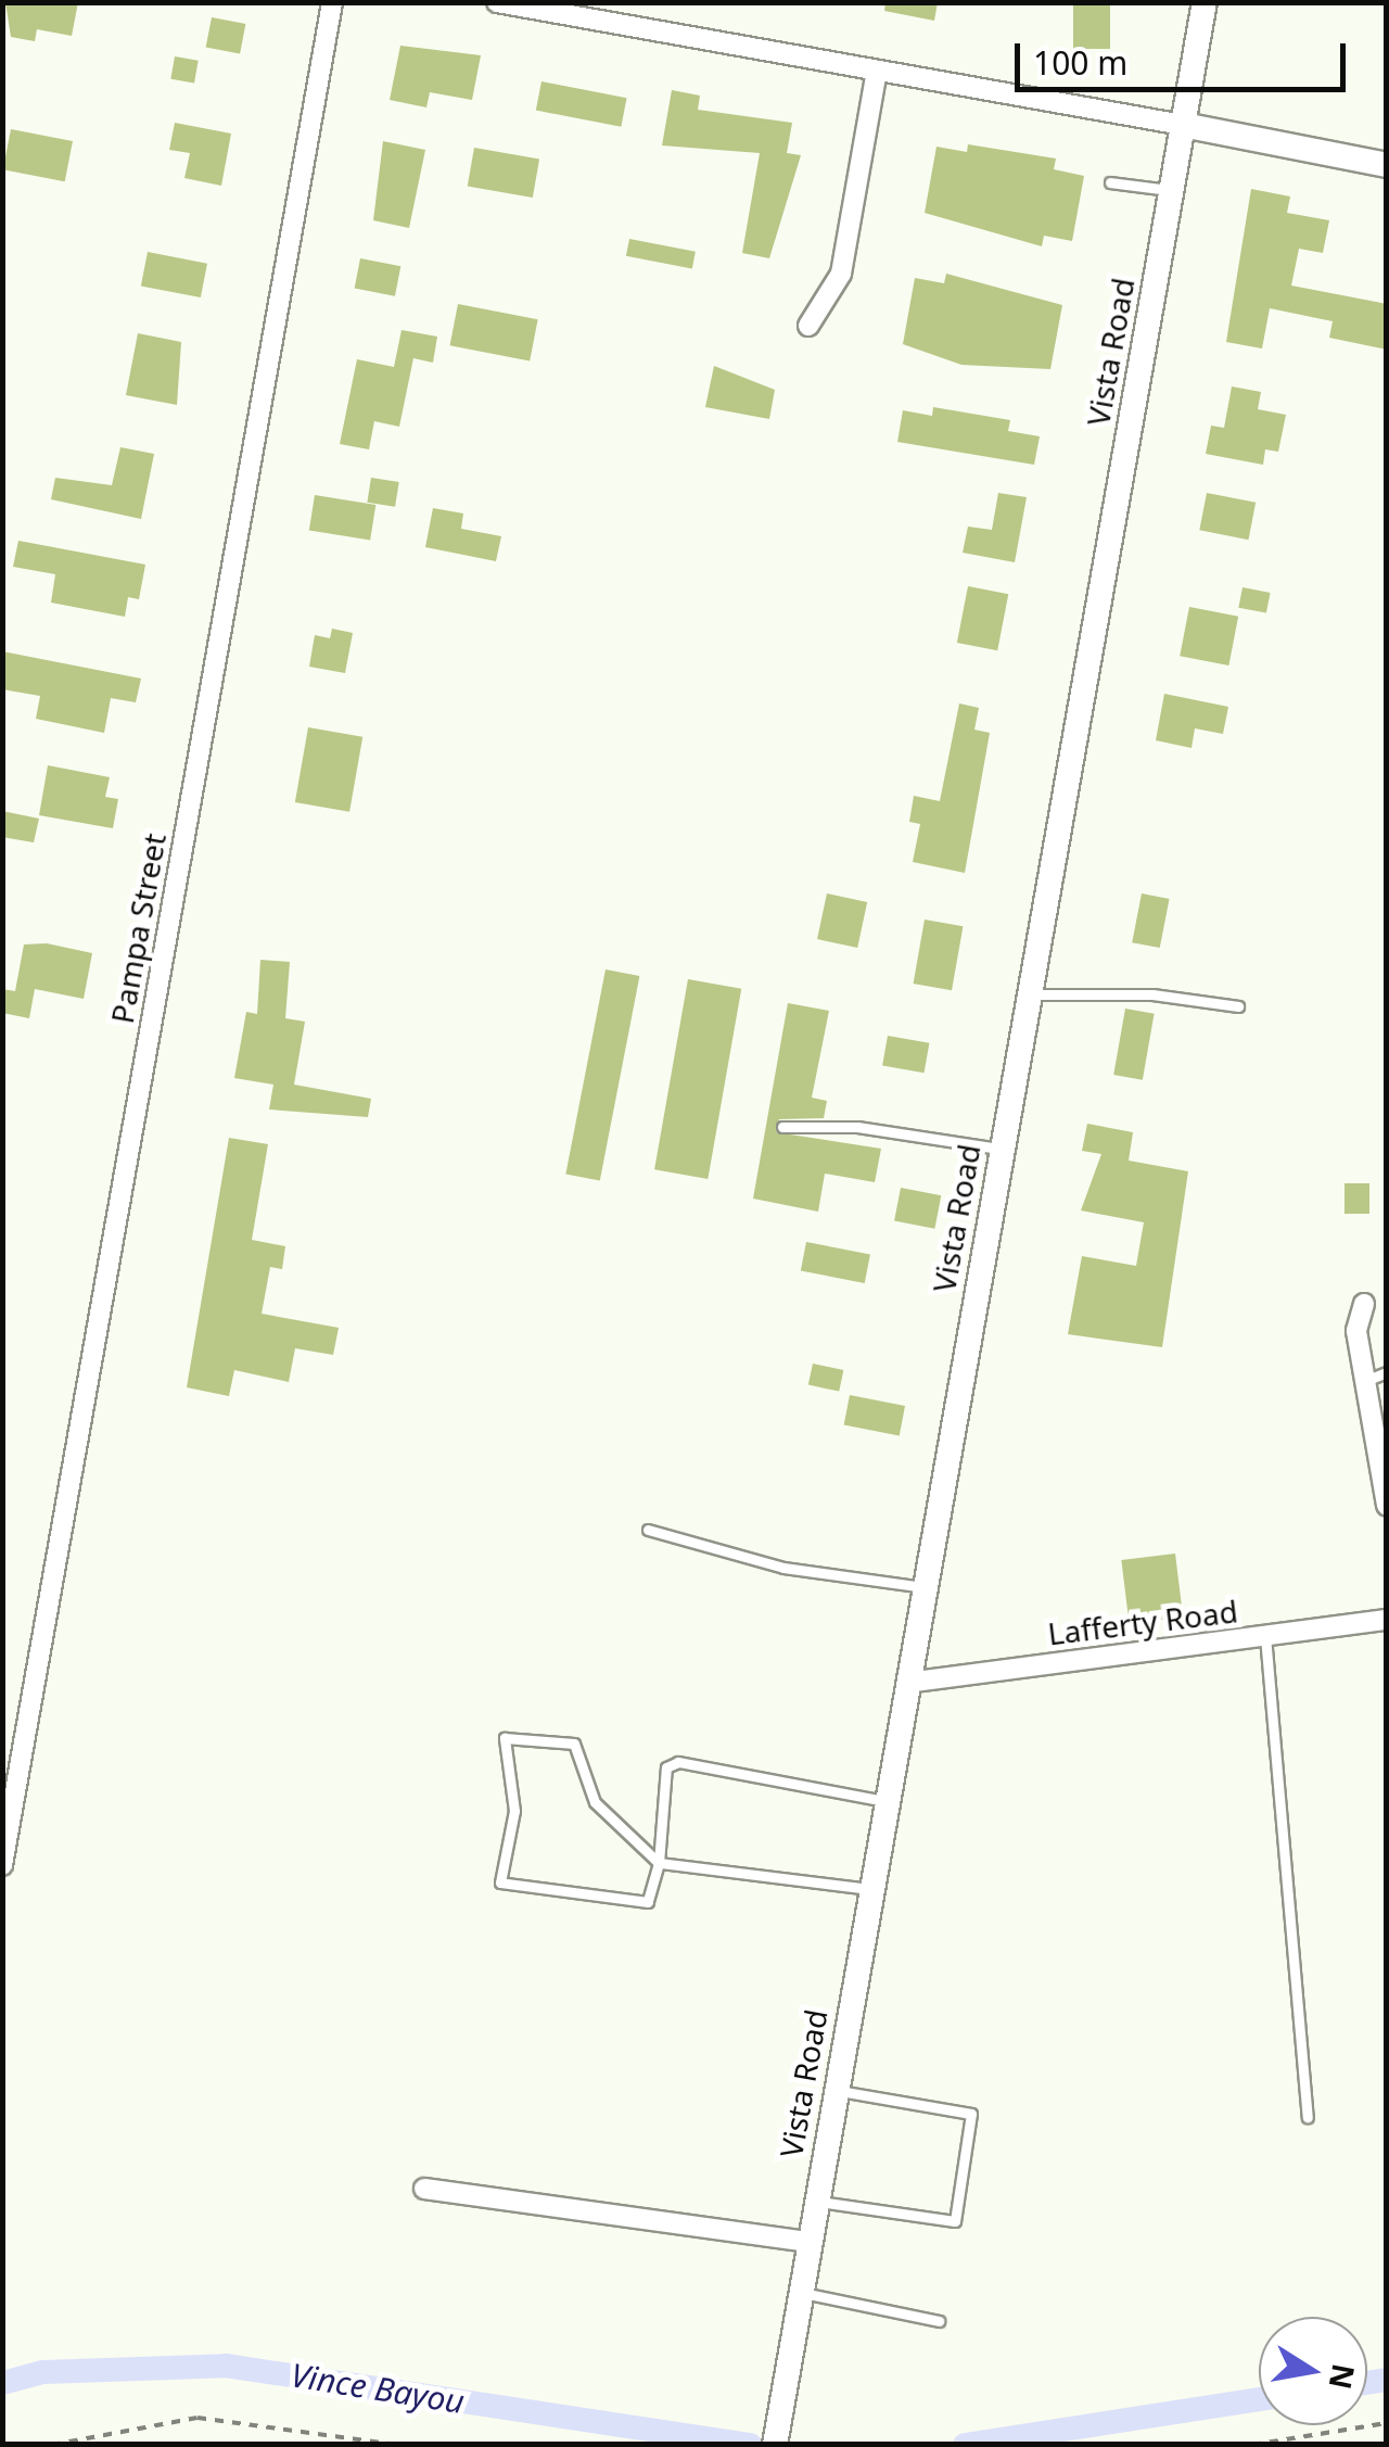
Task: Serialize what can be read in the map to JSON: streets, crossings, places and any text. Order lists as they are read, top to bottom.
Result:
{
  "streets": {
    "street": ["Vista Road", "Pampa Street", "Lafferty Road"]
  },
  "crossings": [
    ["Vista Road", "Lafferty Road"]
  ],
  "water": ["Vince Bayou"],
  "scale_bar": "100 m",
  "north": "right"
}
